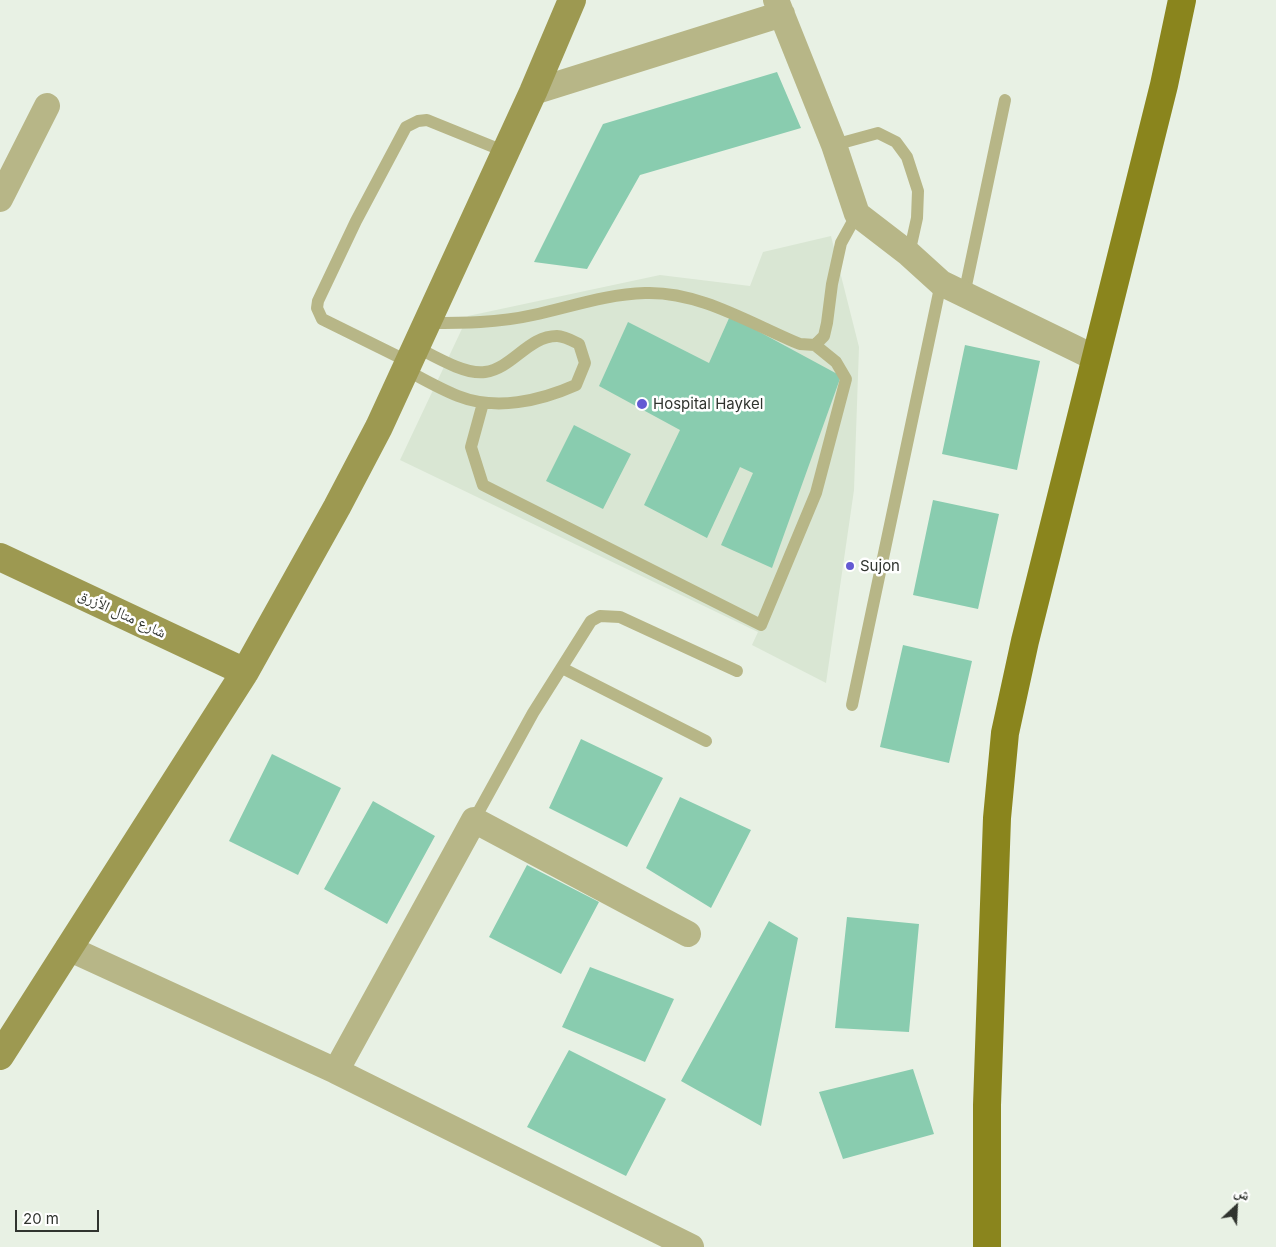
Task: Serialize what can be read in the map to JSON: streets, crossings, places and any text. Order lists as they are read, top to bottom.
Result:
{
  "streets": {
    "main road": ["شارع متال الأزرق"]
  },
  "places": ["Hospital Haykel", "Sujon"],
  "scale_bar": "20 m",
  "north": "top right"
}
